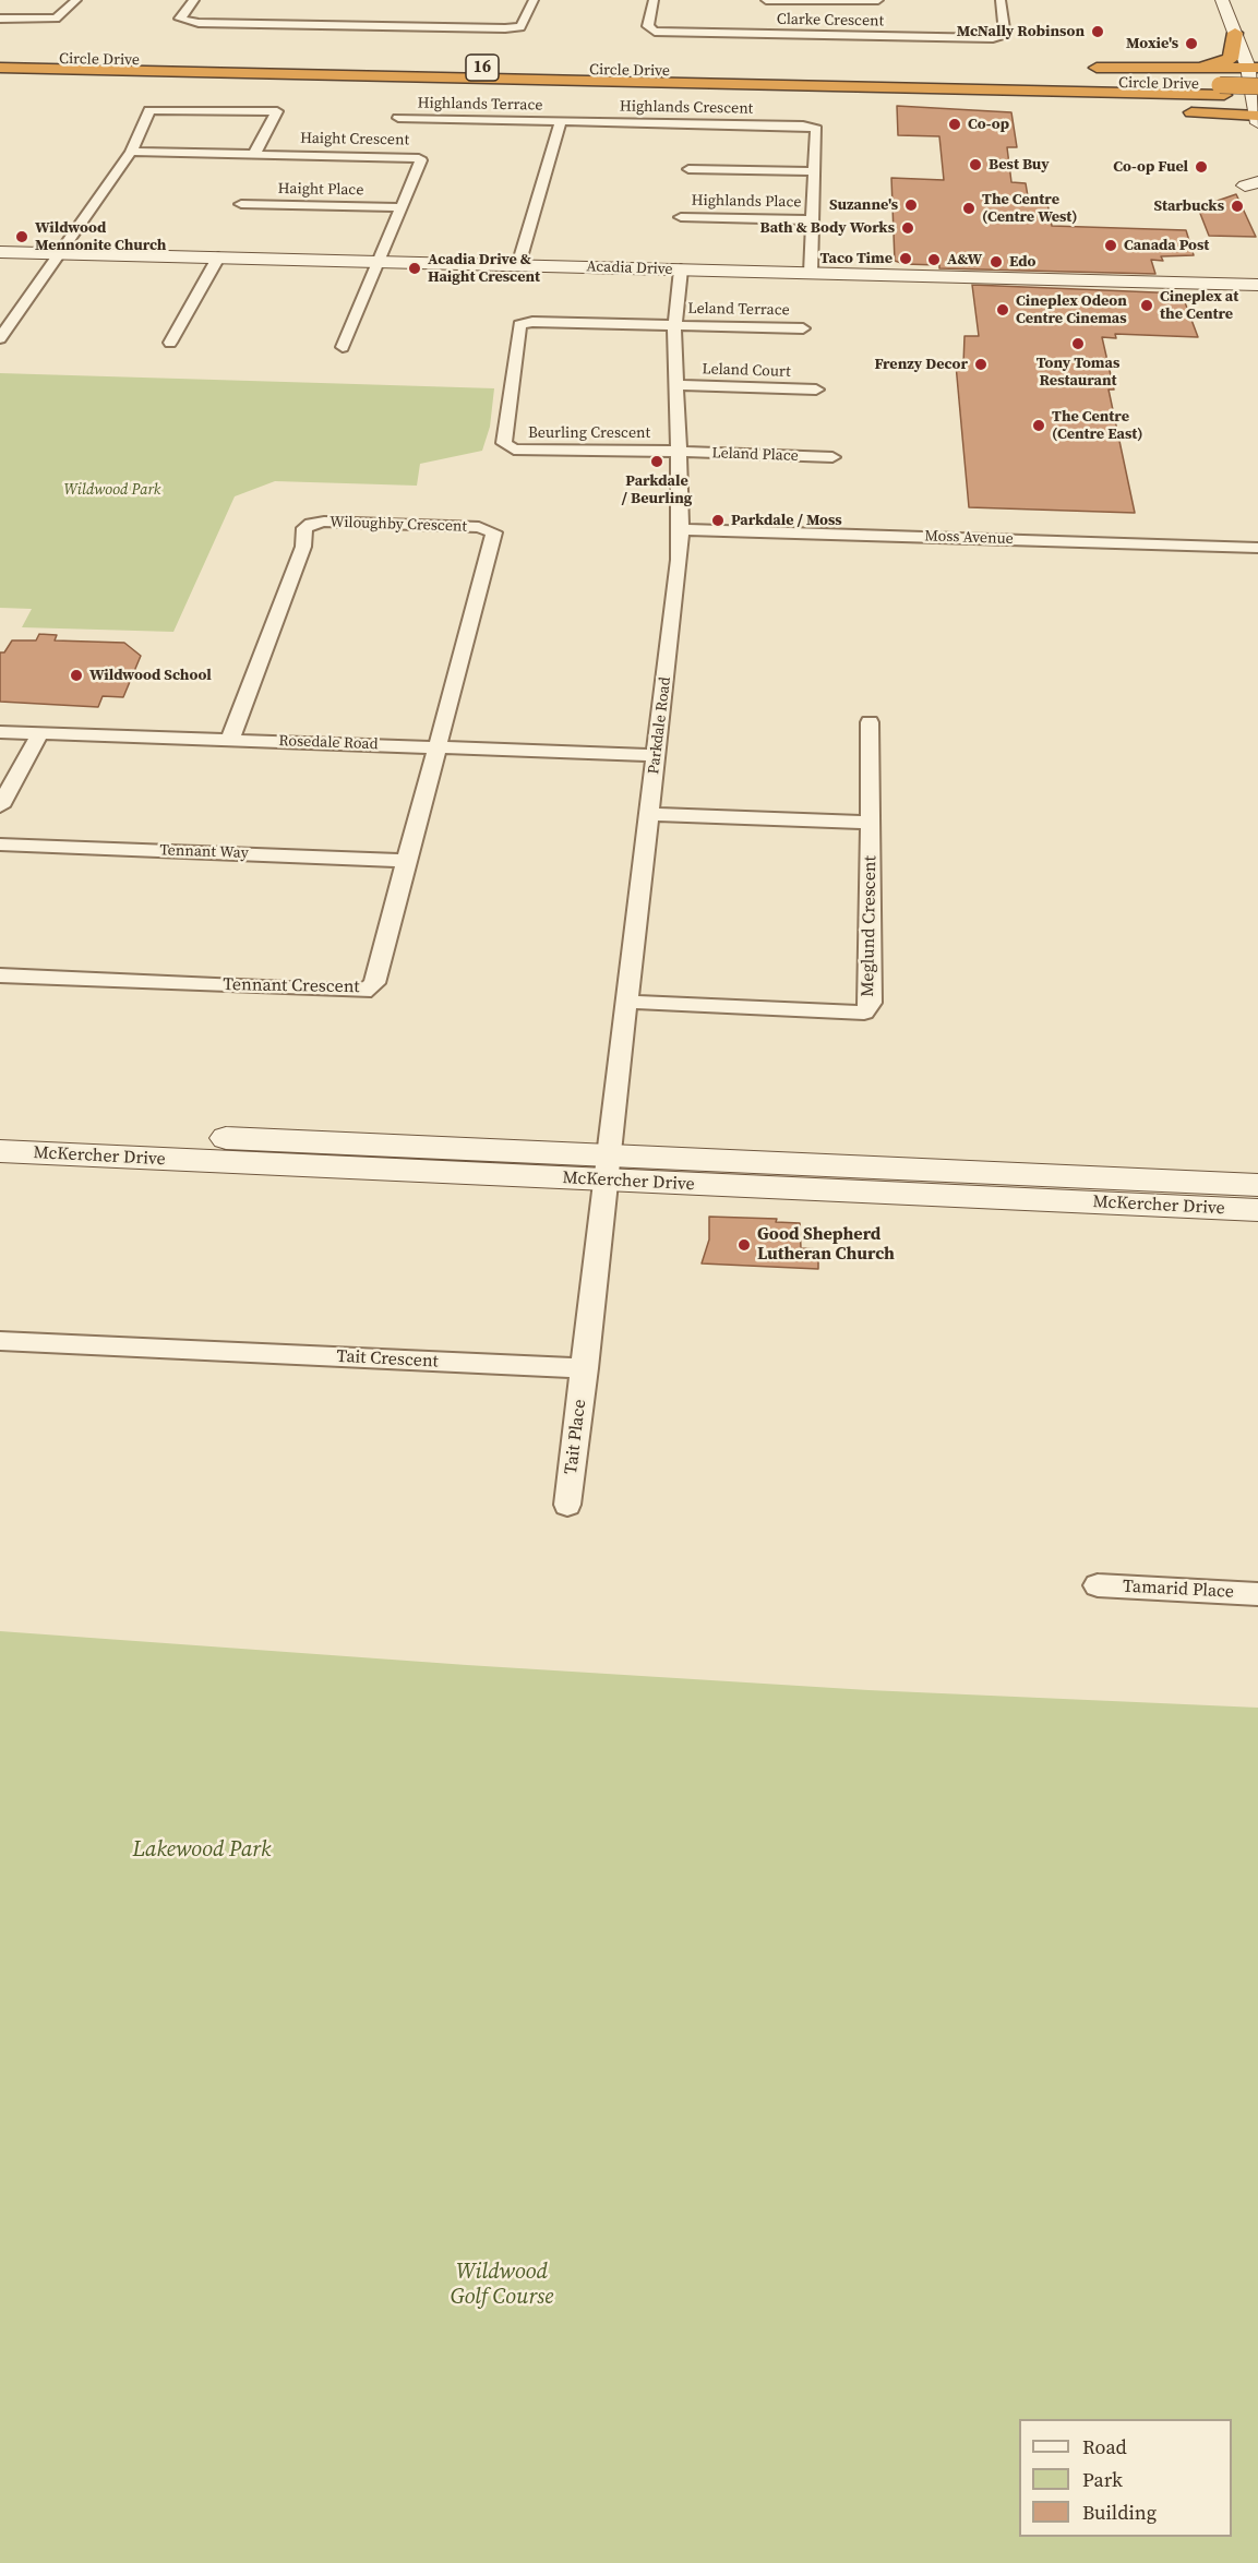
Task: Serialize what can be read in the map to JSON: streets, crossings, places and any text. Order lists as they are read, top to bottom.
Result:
{
  "streets": {
    "highway": ["Circle Drive", "16"],
    "main road": ["Acadia Drive", "McKercher Drive"],
    "street": [
      "Clarke Crescent",
      "Highlands Terrace",
      "Highlands Crescent",
      "Haight Crescent",
      "Haight Place",
      "Highlands Place",
      "Leland Terrace",
      "Leland Court",
      "Beurling Crescent",
      "Leland Place",
      "Wiloughby Crescent",
      "Moss Avenue",
      "Parkdale Road",
      "Rosedale Road",
      "Tennant Way",
      "Meglund Crescent",
      "Tennant Crescent",
      "Tait Crescent",
      "Tait Place",
      "Tamarid Place"
    ]
  },
  "crossings": [
    ["Highlands Terrace", "Highlands Crescent"],
    ["Highlands Crescent", "Highlands Place"],
    ["Highlands Crescent", "Acadia Drive"],
    ["Haight Crescent", "Haight Place"],
    ["Haight Crescent", "Acadia Drive"],
    ["Acadia Drive", "Parkdale Road"],
    ["Leland Terrace", "Beurling Crescent"],
    ["Leland Terrace", "Parkdale Road"],
    ["Leland Court", "Parkdale Road"],
    ["Beurling Crescent", "Leland Place"],
    ["Beurling Crescent", "Parkdale Road"],
    ["Leland Place", "Parkdale Road"],
    ["Wiloughby Crescent", "Rosedale Road"],
    ["Wiloughby Crescent", "Tennant Crescent"],
    ["Moss Avenue", "Parkdale Road"],
    ["Parkdale Road", "Rosedale Road"],
    ["Parkdale Road", "Meglund Crescent"],
    ["Parkdale Road", "McKercher Drive"],
    ["Rosedale Road", "Tennant Crescent"],
    ["Tennant Way", "Tennant Crescent"],
    ["Tait Crescent", "Tait Place"]
  ],
  "parks": ["Wildwood Park", "Lakewood Park", "Wildwood Golf Course"],
  "places": [
    "McNally Robinson",
    "Moxie's",
    "Co-op",
    "Best Buy",
    "Co-op Fuel",
    "Suzanne's",
    "Starbucks",
    "The Centre (Centre West)",
    "Bath & Body Works",
    "Wildwood Mennonite Church",
    "Canada Post",
    "Taco Time",
    "A&W",
    "Edo",
    "Acadia Drive & Haight Crescent",
    "Cineplex at the Centre",
    "Cineplex Odeon Centre Cinemas",
    "Tony Tomas Restaurant",
    "Frenzy Decor",
    "The Centre (Centre East)",
    "Parkdale / Beurling",
    "Parkdale / Moss",
    "Wildwood School",
    "Good Shepherd Lutheran Church"
  ],
  "legend": ["Road", "Park", "Building"]
}
